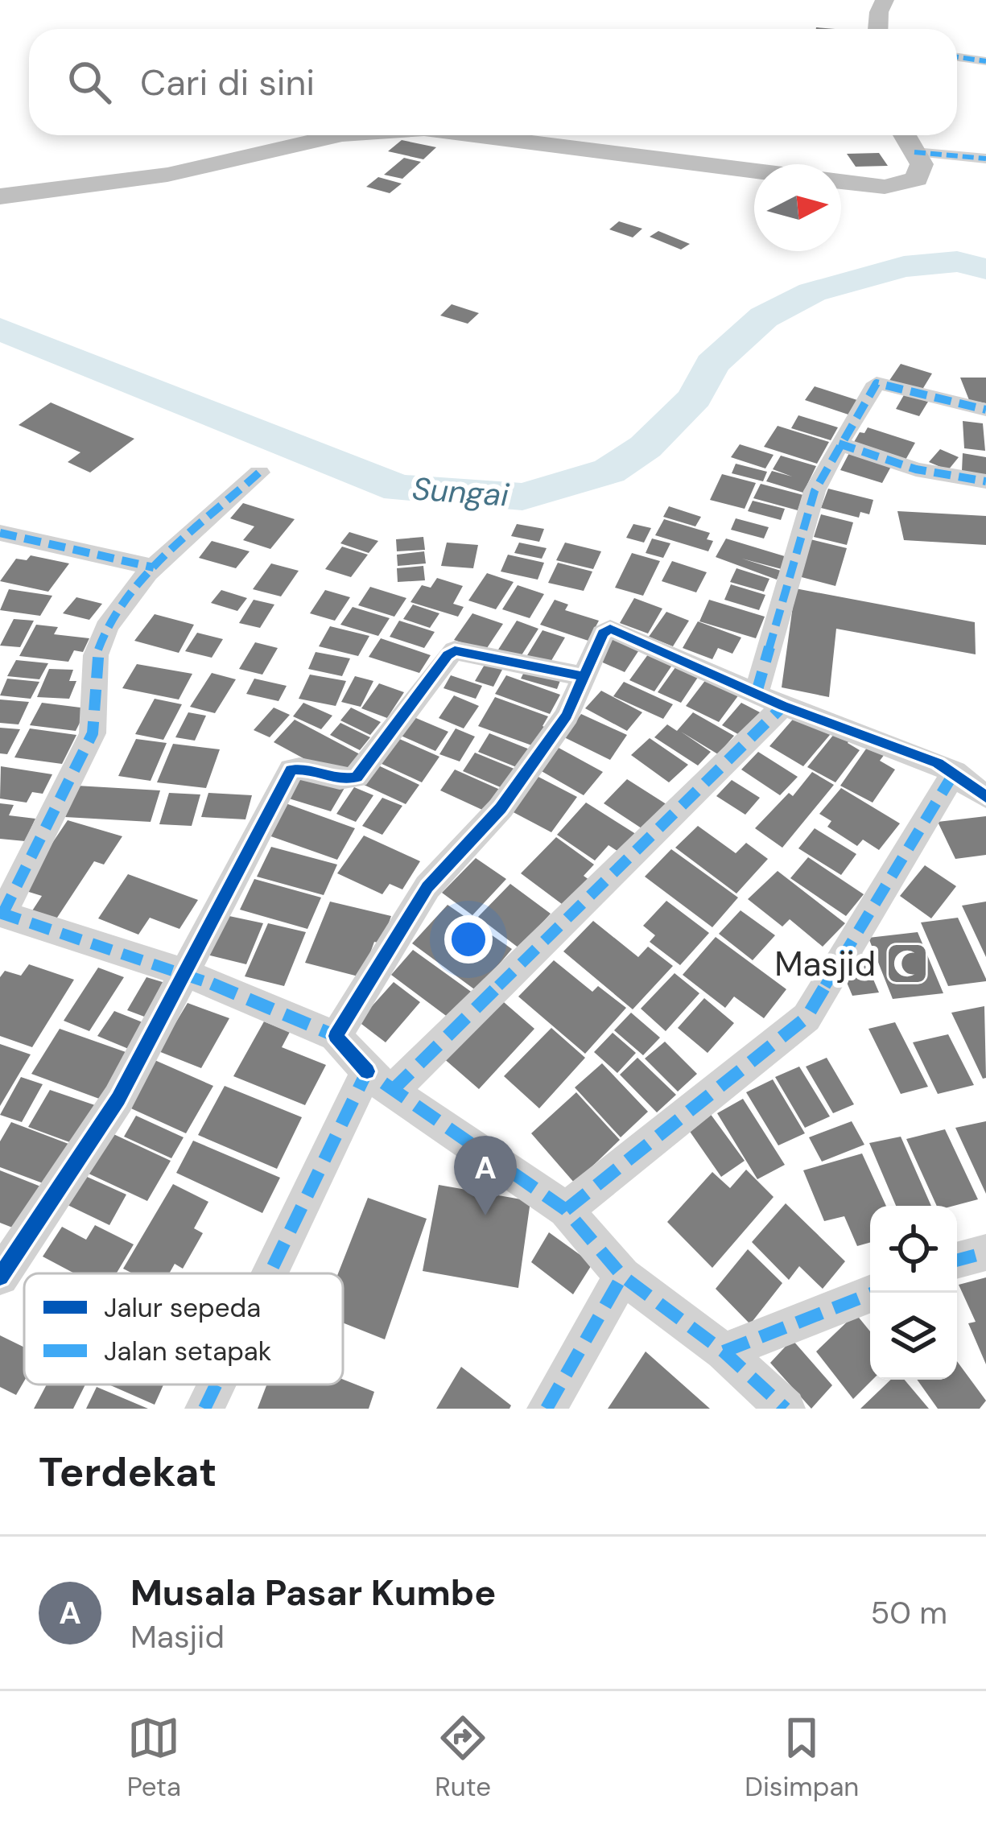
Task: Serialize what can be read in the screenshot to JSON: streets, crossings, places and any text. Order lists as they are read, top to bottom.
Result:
{
  "water": ["Sungai"],
  "places": {
    "mosque": ["Masjid"]
  },
  "legend": ["Jalur sepeda", "Jalan setapak"],
  "north": "right",
  "page": {
    "search": "Cari di sini",
    "pins": "A",
    "heading": "Terdekat",
    "list": [
      {
        "mark": "A",
        "name": "Musala Pasar Kumbe",
        "note": "Masjid",
        "value": "50 m"
      }
    ],
    "nav": ["Peta", "Rute", "Disimpan"]
  }
}
